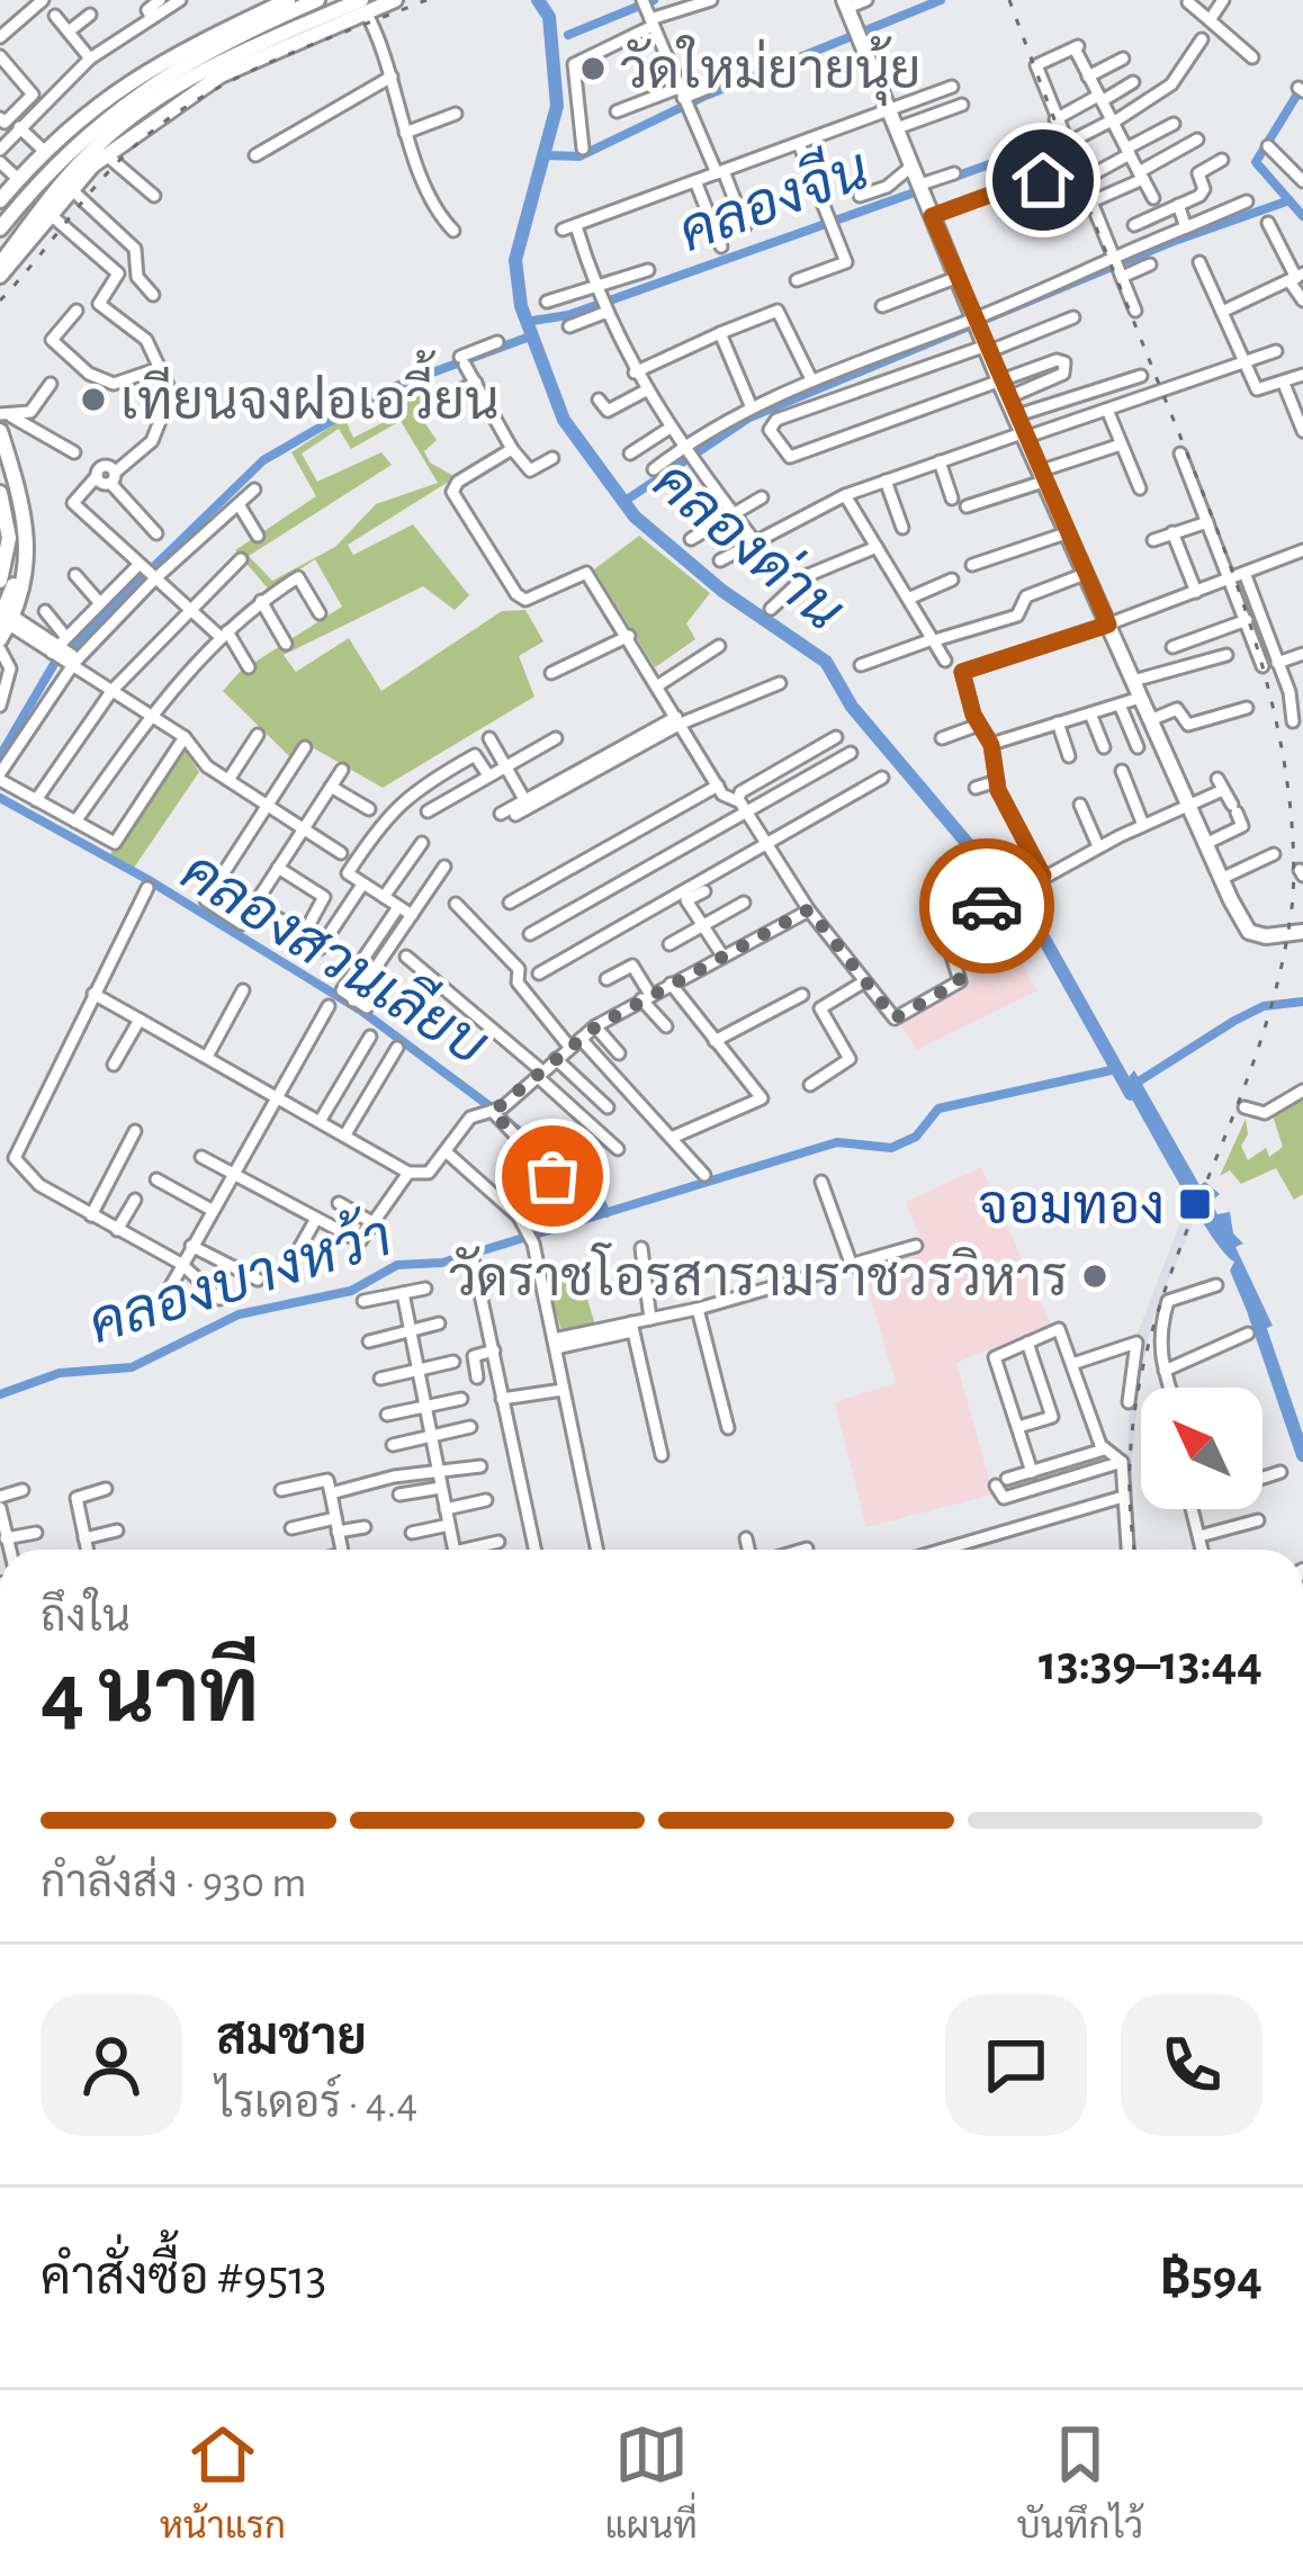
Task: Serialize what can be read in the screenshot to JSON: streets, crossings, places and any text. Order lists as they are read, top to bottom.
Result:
{
  "water": [
    "คลองจีน",
    "คลองด่าน",
    "คลองสวนเลียบ",
    "คลองบางหว้า"
  ],
  "places": {
    "other": ["วัดใหม่ยายนุ้ย", "เทียนจงฝอเอวี้ยน", "วัดราชโอรสารามราชวรวิหาร"],
    "transit": ["จอมทอง"]
  },
  "north": "top left",
  "page": {
    "heading": ["4 นาที", "ถึงใน", "13:39–13:44"],
    "panel": [
      "สมชาย",
      "ไรเดอร์ · 4.4",
      "คำสั่งซื้อ #9513",
      "฿594"
    ],
    "bar": "กำลังส่ง · 930 m",
    "tabs": ["หน้าแรก", "แผนที่", "บันทึกไว้"]
  }
}
